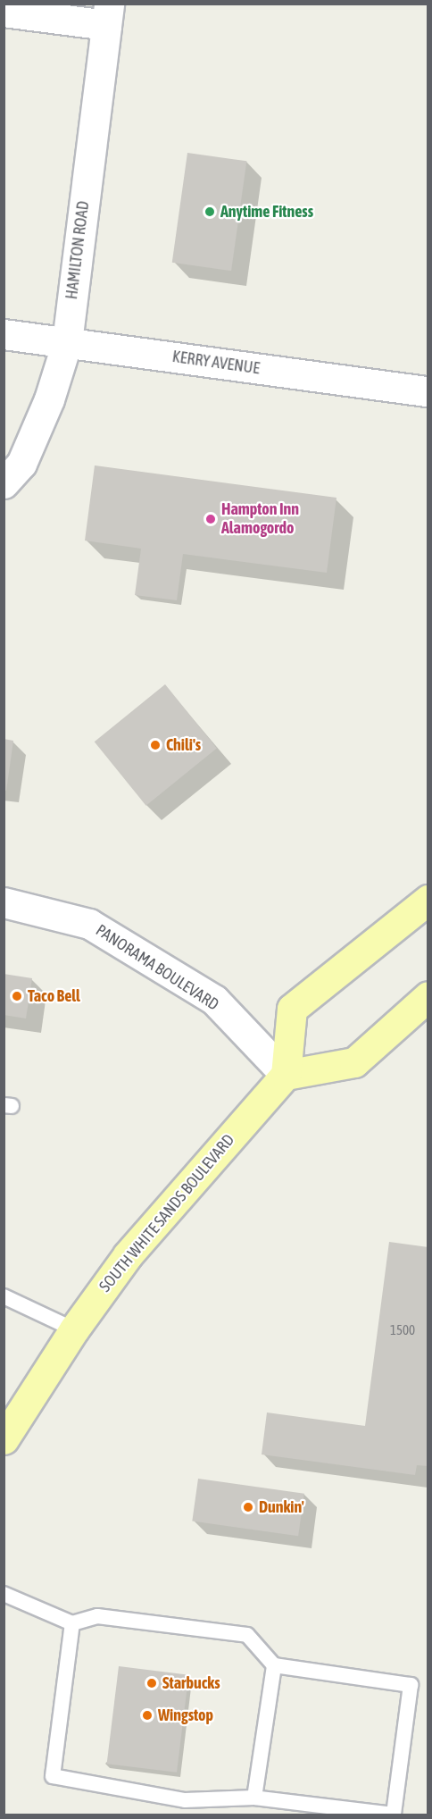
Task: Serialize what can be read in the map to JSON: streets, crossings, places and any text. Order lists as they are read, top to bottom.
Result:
{
  "streets": {
    "main road": [
      "HAMILTON ROAD",
      "KERRY AVENUE",
      "PANORAMA BOULEVARD",
      "SOUTH WHITE SANDS BOULEVARD"
    ]
  },
  "crossings": [
    ["HAMILTON ROAD", "KERRY AVENUE"],
    ["PANORAMA BOULEVARD", "SOUTH WHITE SANDS BOULEVARD"]
  ],
  "places": [
    "Anytime Fitness",
    "Hampton Inn Alamogordo",
    "Chili's",
    "Taco Bell",
    "Dunkin'",
    "Starbucks",
    "Wingstop"
  ],
  "house_numbers": ["1500"]
}
